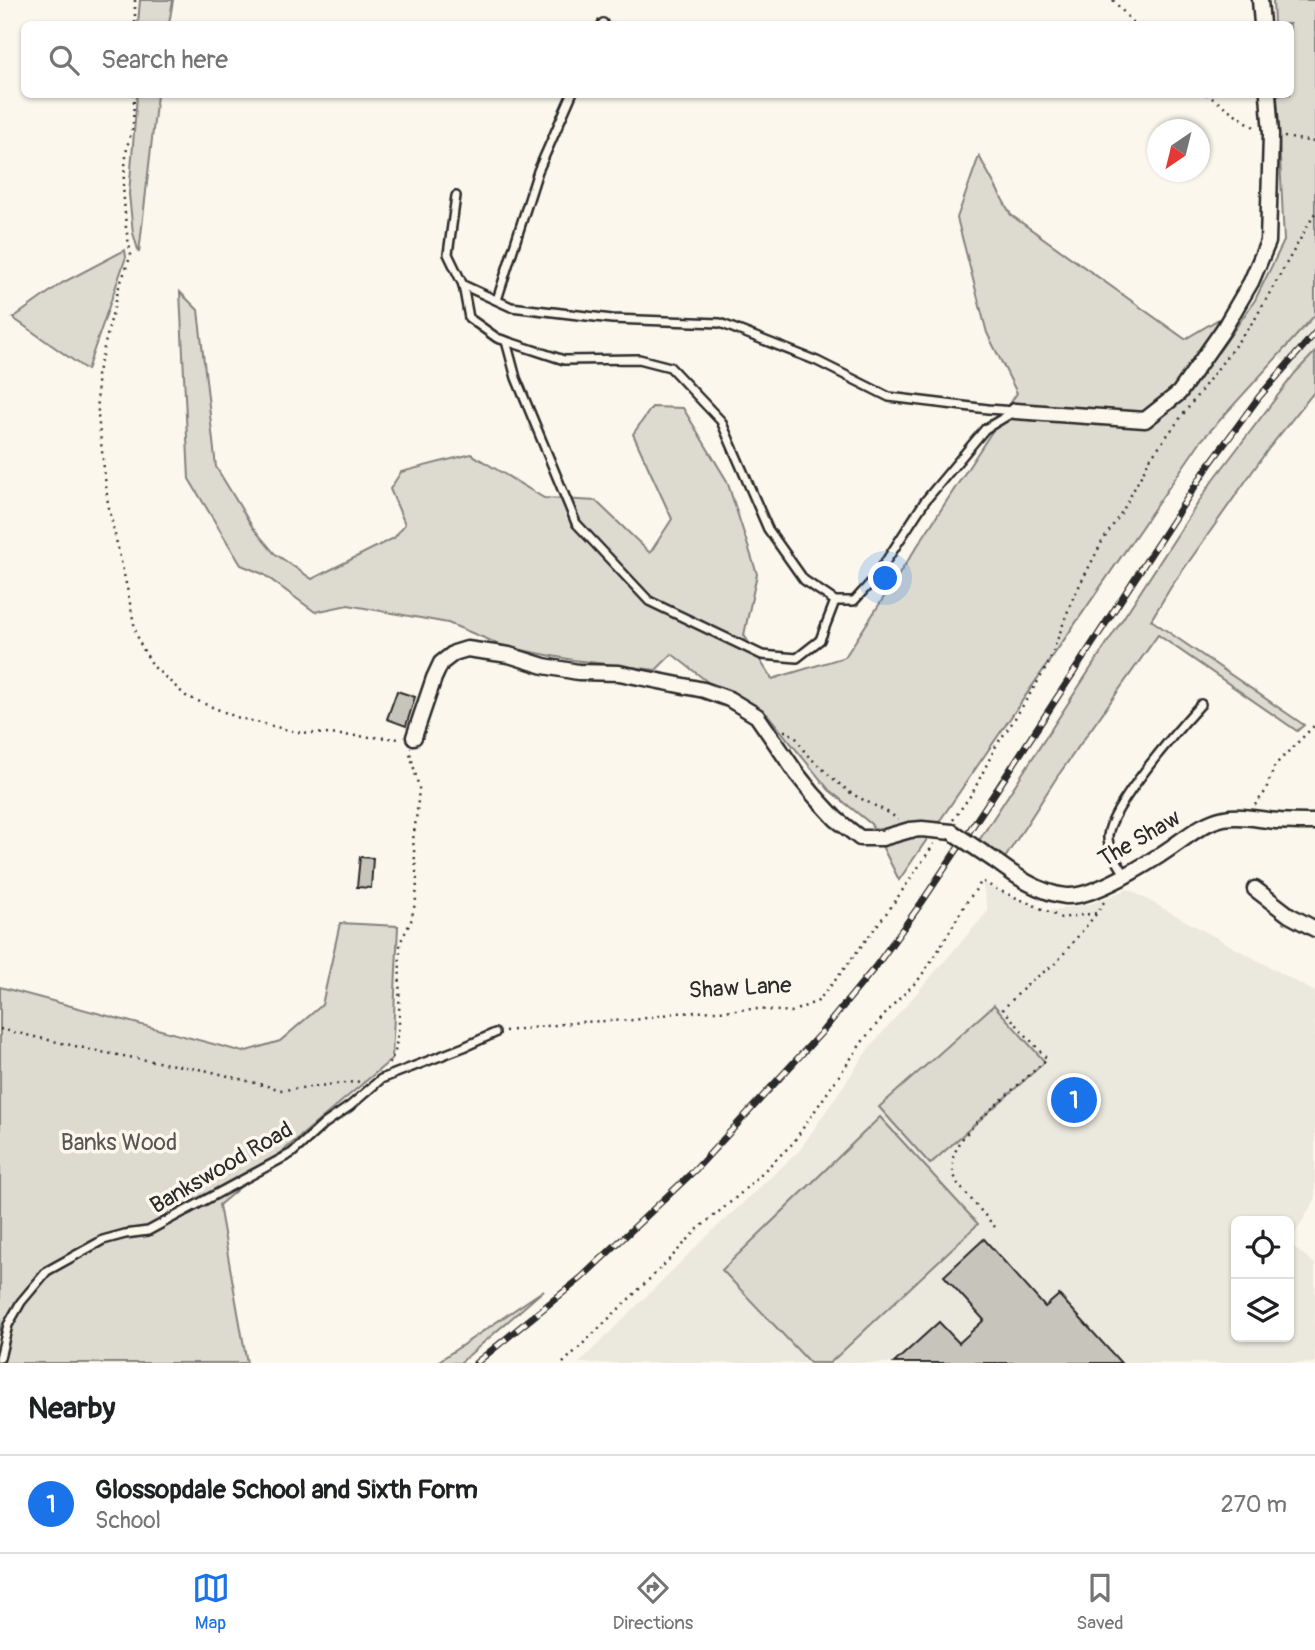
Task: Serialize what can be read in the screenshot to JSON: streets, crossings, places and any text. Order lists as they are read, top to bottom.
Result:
{
  "streets": {
    "street": ["The Shaw"],
    "lane": ["Bankswood Road"],
    "path": ["Shaw Lane"]
  },
  "crossings": [
    ["The Shaw", "Shaw Lane"],
    ["Shaw Lane", "Bankswood Road"]
  ],
  "parks": ["Banks Wood"],
  "north": "bottom left",
  "page": {
    "search": "Search here",
    "pins": "1",
    "heading": "Nearby",
    "list": [
      {
        "mark": "1",
        "name": "Glossopdale School and Sixth Form",
        "note": "School",
        "value": "270 m"
      }
    ],
    "nav": ["Map", "Directions", "Saved"]
  }
}
